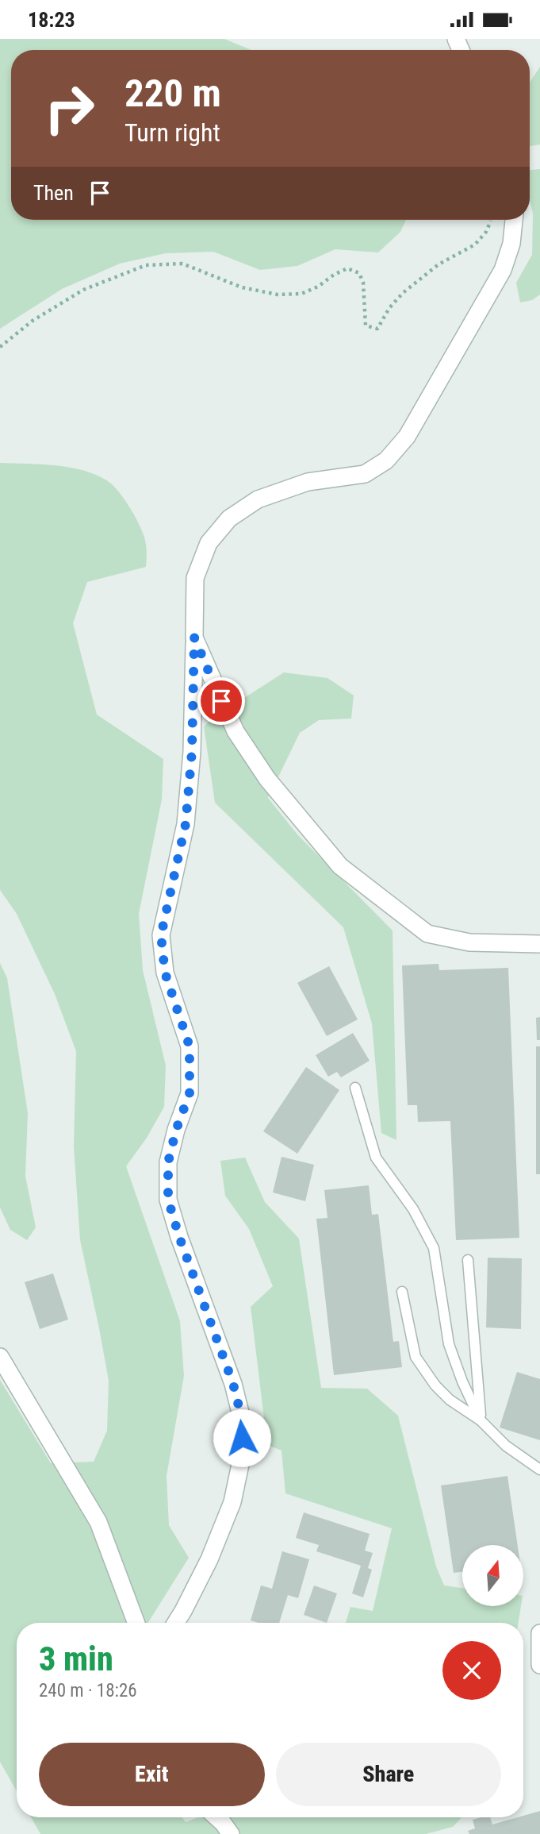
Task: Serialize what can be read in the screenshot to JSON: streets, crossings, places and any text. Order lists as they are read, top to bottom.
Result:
{
  "north": "top",
  "page": {
    "status": "18:23",
    "turn": ["220 m", "Turn right"],
    "then": "Then",
    "heading": ["3 min", "240 m · 18:26"],
    "buttons": ["Exit", "Share"]
  }
}
